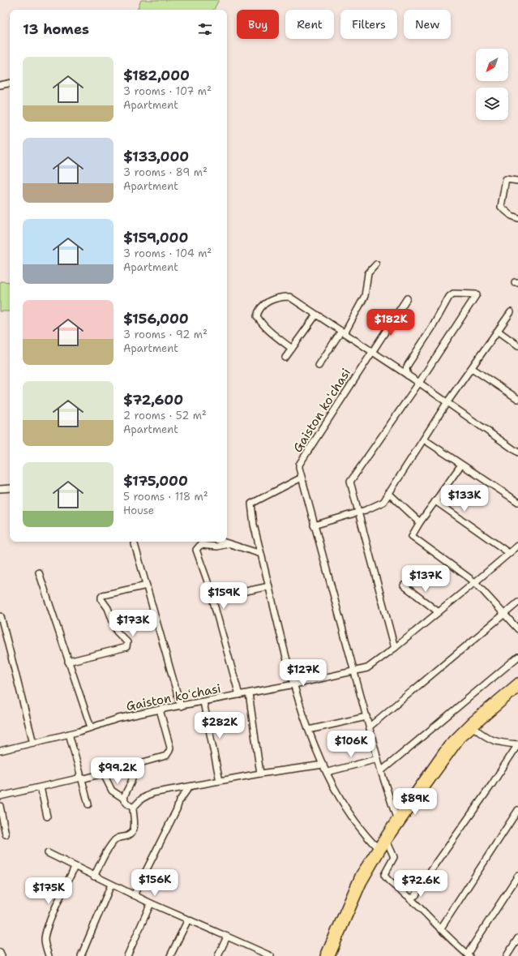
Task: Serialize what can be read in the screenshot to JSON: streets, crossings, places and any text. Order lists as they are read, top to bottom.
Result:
{
  "streets": {
    "street": ["Gaiston koʻchasi"]
  },
  "north": "bottom left",
  "page": {
    "chip": [
      "Buy",
      "Rent",
      "Filters",
      "New"
    ],
    "heading": "13 homes",
    "list": [
      {
        "name": "$182,000",
        "note": "3 rooms · 107 m² · Apartment"
      },
      {
        "name": "$133,000",
        "note": "3 rooms · 89 m² · Apartment"
      },
      {
        "name": "$159,000",
        "note": "3 rooms · 104 m² · Apartment"
      },
      {
        "name": "$156,000",
        "note": "3 rooms · 92 m² · Apartment"
      },
      {
        "name": "$72,600",
        "note": "2 rooms · 52 m² · Apartment"
      },
      {
        "name": "$175,000",
        "note": "5 rooms · 118 m² · House"
      }
    ],
    "price": [
      "$182K",
      "$133K",
      "$137K",
      "$159K",
      "$173K",
      "$127K",
      "$282K",
      "$106K",
      "$99.2K",
      "$89K",
      "$156K",
      "$72.6K",
      "$175K"
    ]
  }
}
